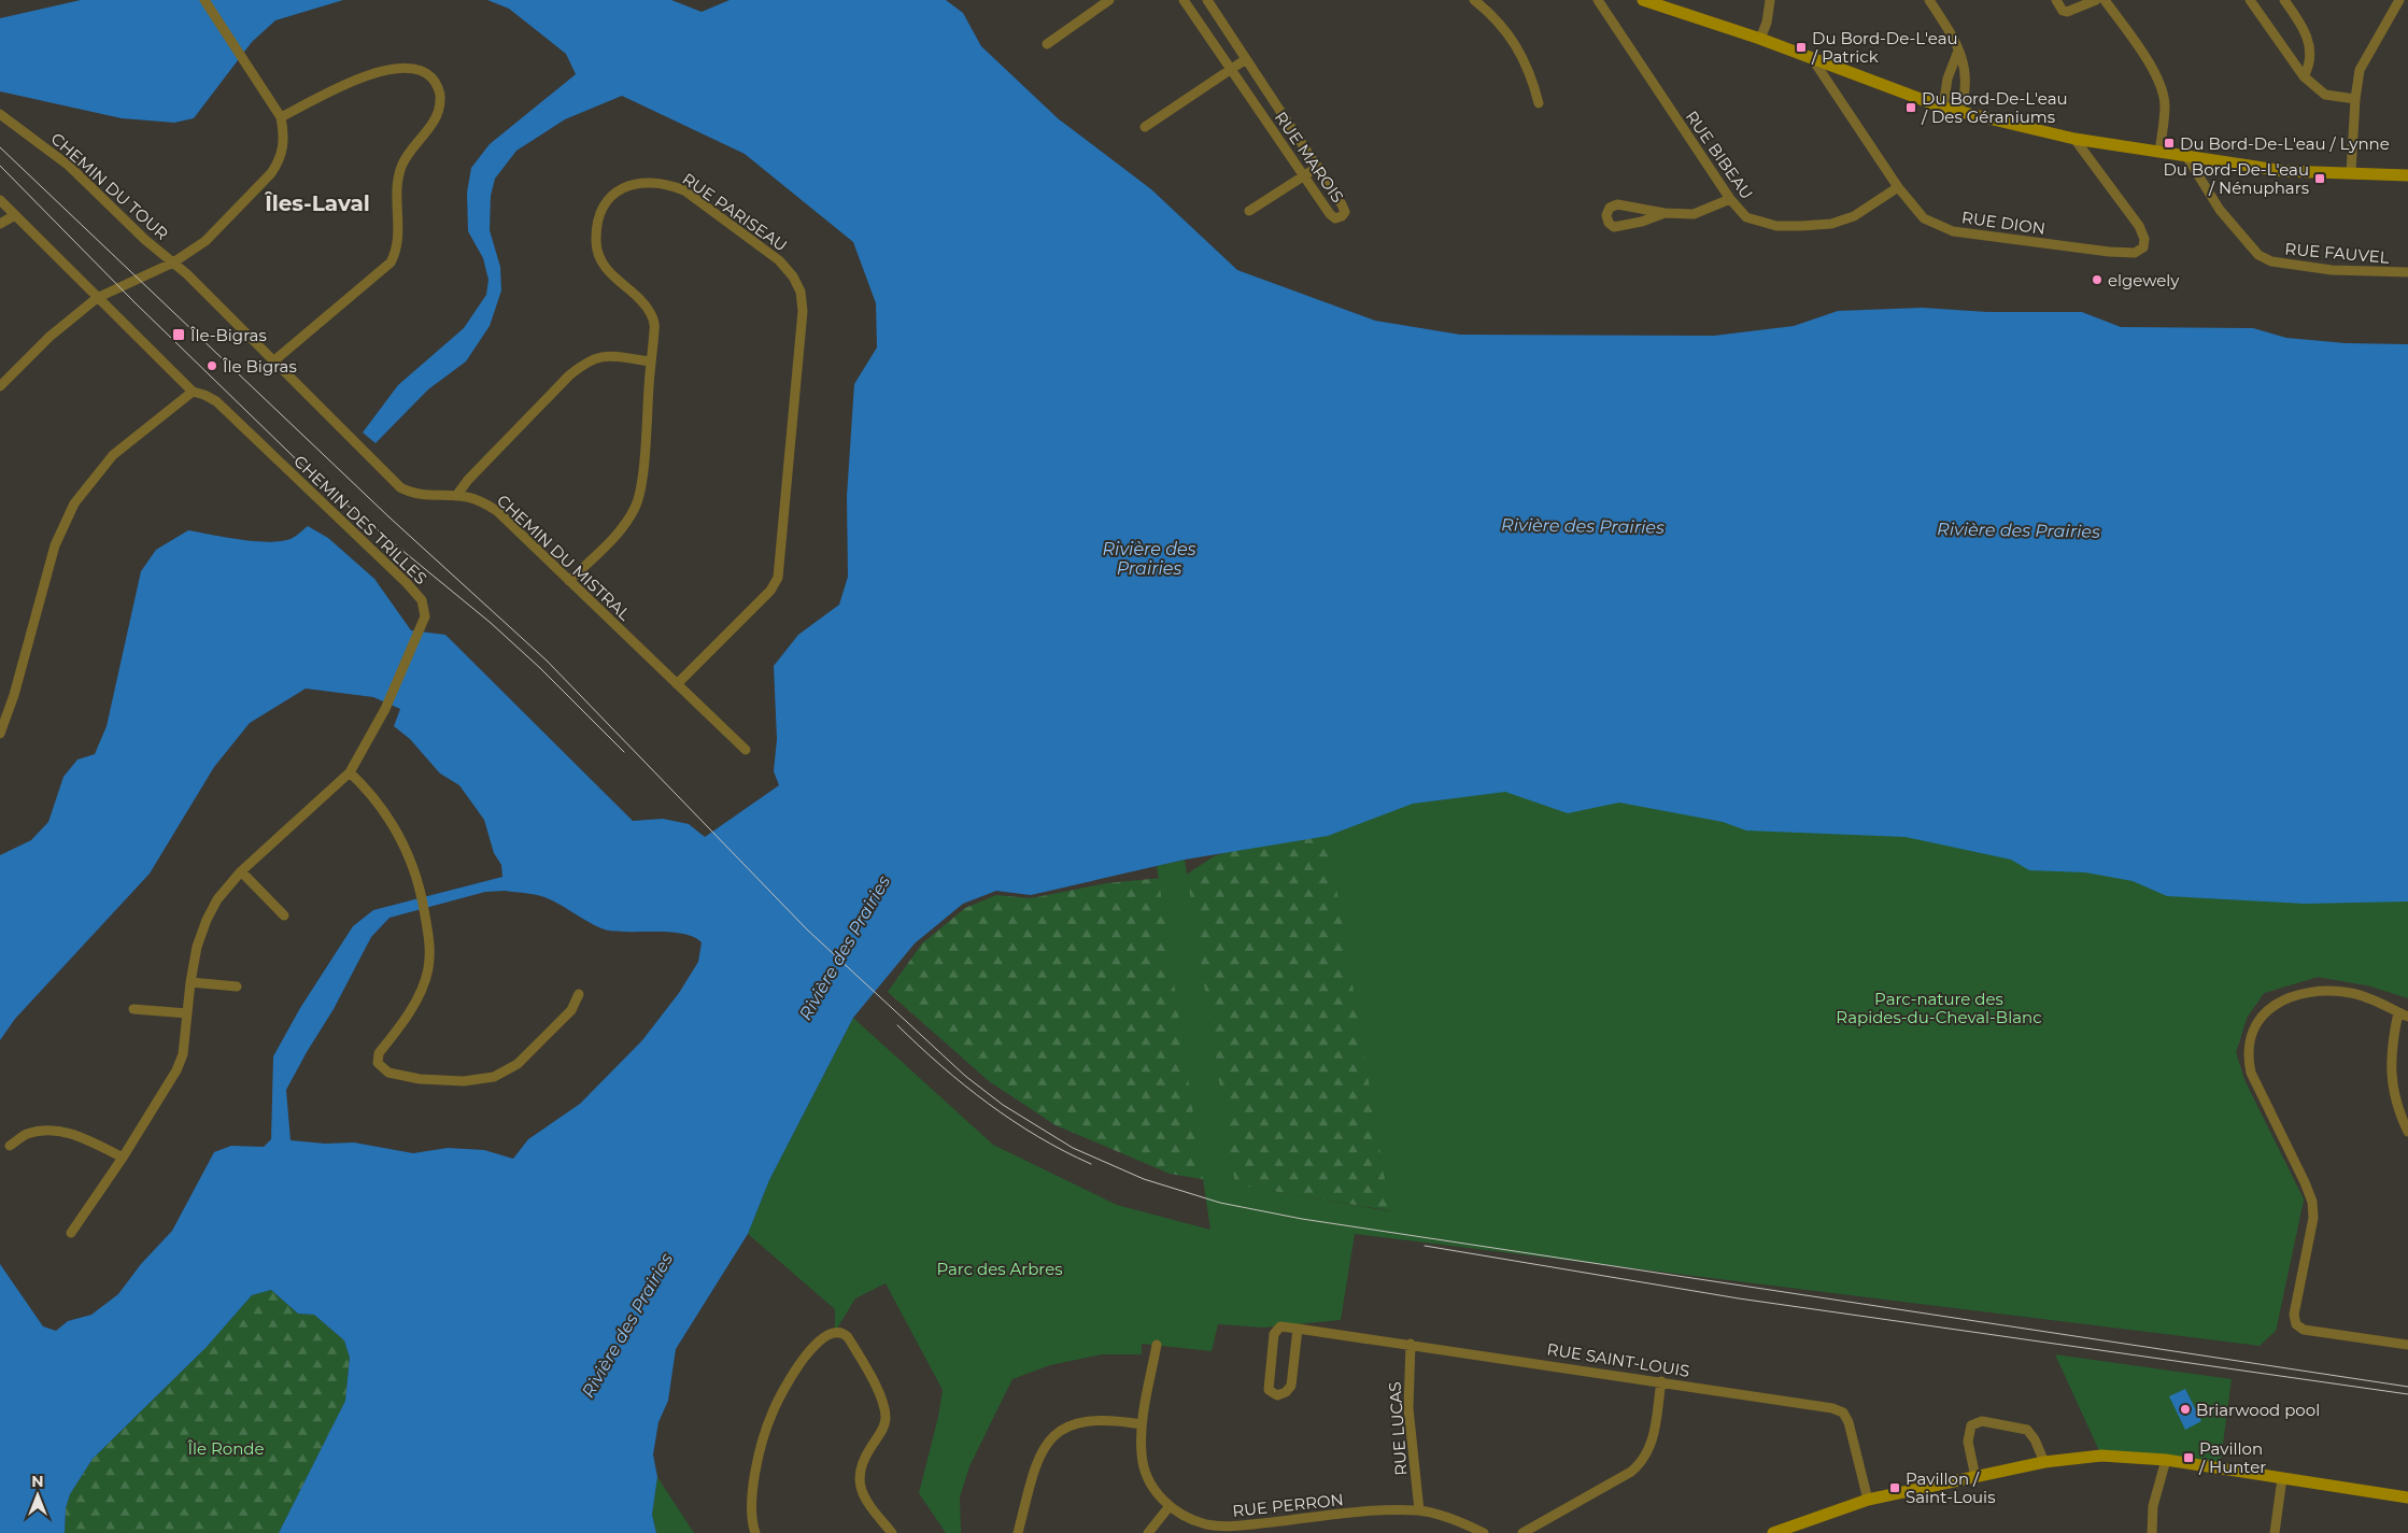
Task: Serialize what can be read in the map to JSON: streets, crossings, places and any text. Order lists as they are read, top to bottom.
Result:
{
  "streets": {
    "street": [
      "RUE BIBEAU",
      "RUE MAROIS",
      "CHEMIN DU TOUR",
      "RUE PARISEAU",
      "RUE DION",
      "RUE FAUVEL",
      "CHEMIN DES TRILLES",
      "CHEMIN DU MISTRAL",
      "RUE SAINT-LOUIS",
      "RUE LUCAS",
      "RUE PERRON"
    ]
  },
  "crossings": [
    ["RUE BIBEAU", "RUE DION"],
    ["CHEMIN DU TOUR", "CHEMIN DU MISTRAL"],
    ["RUE PARISEAU", "CHEMIN DU MISTRAL"],
    ["RUE SAINT-LOUIS", "RUE LUCAS"],
    ["RUE LUCAS", "RUE PERRON"]
  ],
  "districts": ["Îles-Laval"],
  "water": ["Rivière des Prairies"],
  "parks": ["Parc-nature des Rapides-du-Cheval-Blanc", "Parc des Arbres", "Île Ronde"],
  "places": {
    "transit": [
      "Du Bord-De-L'eau / Patrick",
      "Du Bord-De-L'eau / Des Géraniums",
      "Du Bord-De-L'eau / Lynne",
      "Du Bord-De-L'eau / Nénuphars",
      "Île-Bigras",
      "Pavillon / Hunter",
      "Pavillon / Saint-Louis"
    ],
    "other": ["elgewely", "Île Bigras", "Briarwood pool"]
  },
  "north": "top"
}
